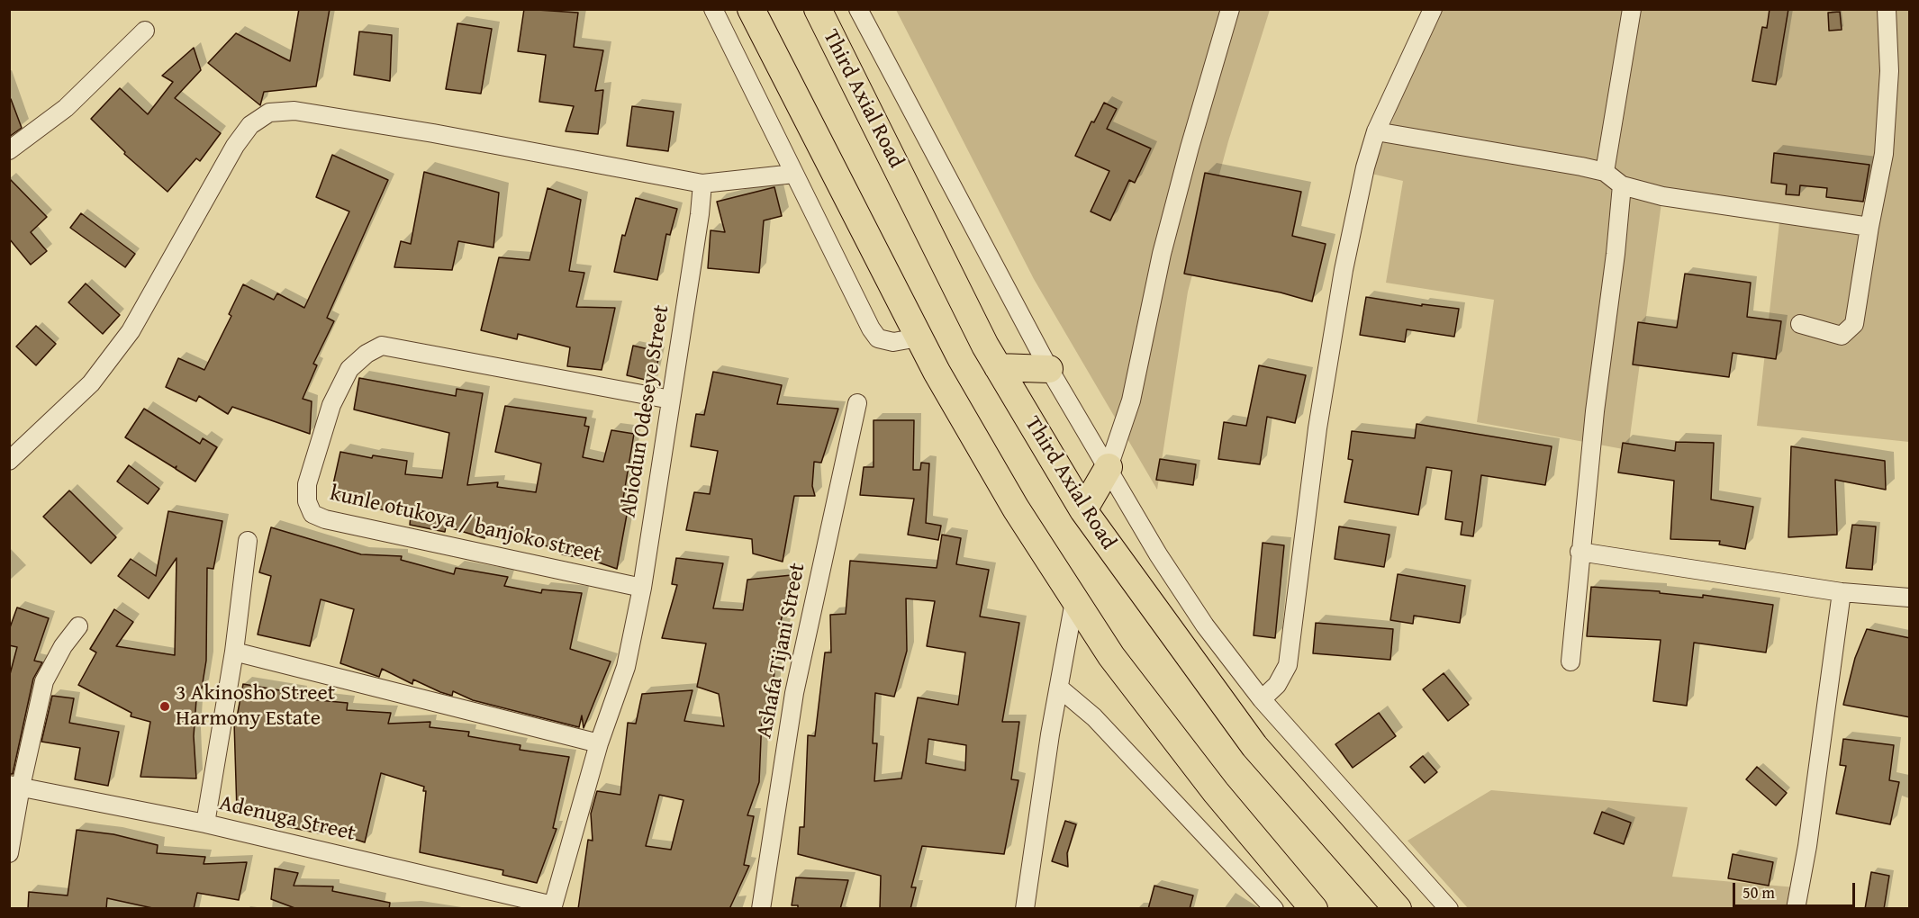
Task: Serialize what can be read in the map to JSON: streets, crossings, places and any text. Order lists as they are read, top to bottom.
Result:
{
  "streets": {
    "highway": ["Third Axial Road"],
    "street": [
      "Abiodun Odeseye Street",
      "kunle otukoya / banjoko street",
      "Ashafa Tijani Street",
      "Adenuga Street"
    ]
  },
  "crossings": [
    ["Abiodun Odeseye Street", "kunle otukoya / banjoko street"],
    ["Abiodun Odeseye Street", "Adenuga Street"]
  ],
  "places": ["3 Akinosho Street Harmony Estate"],
  "scale_bar": "50 m"
}
